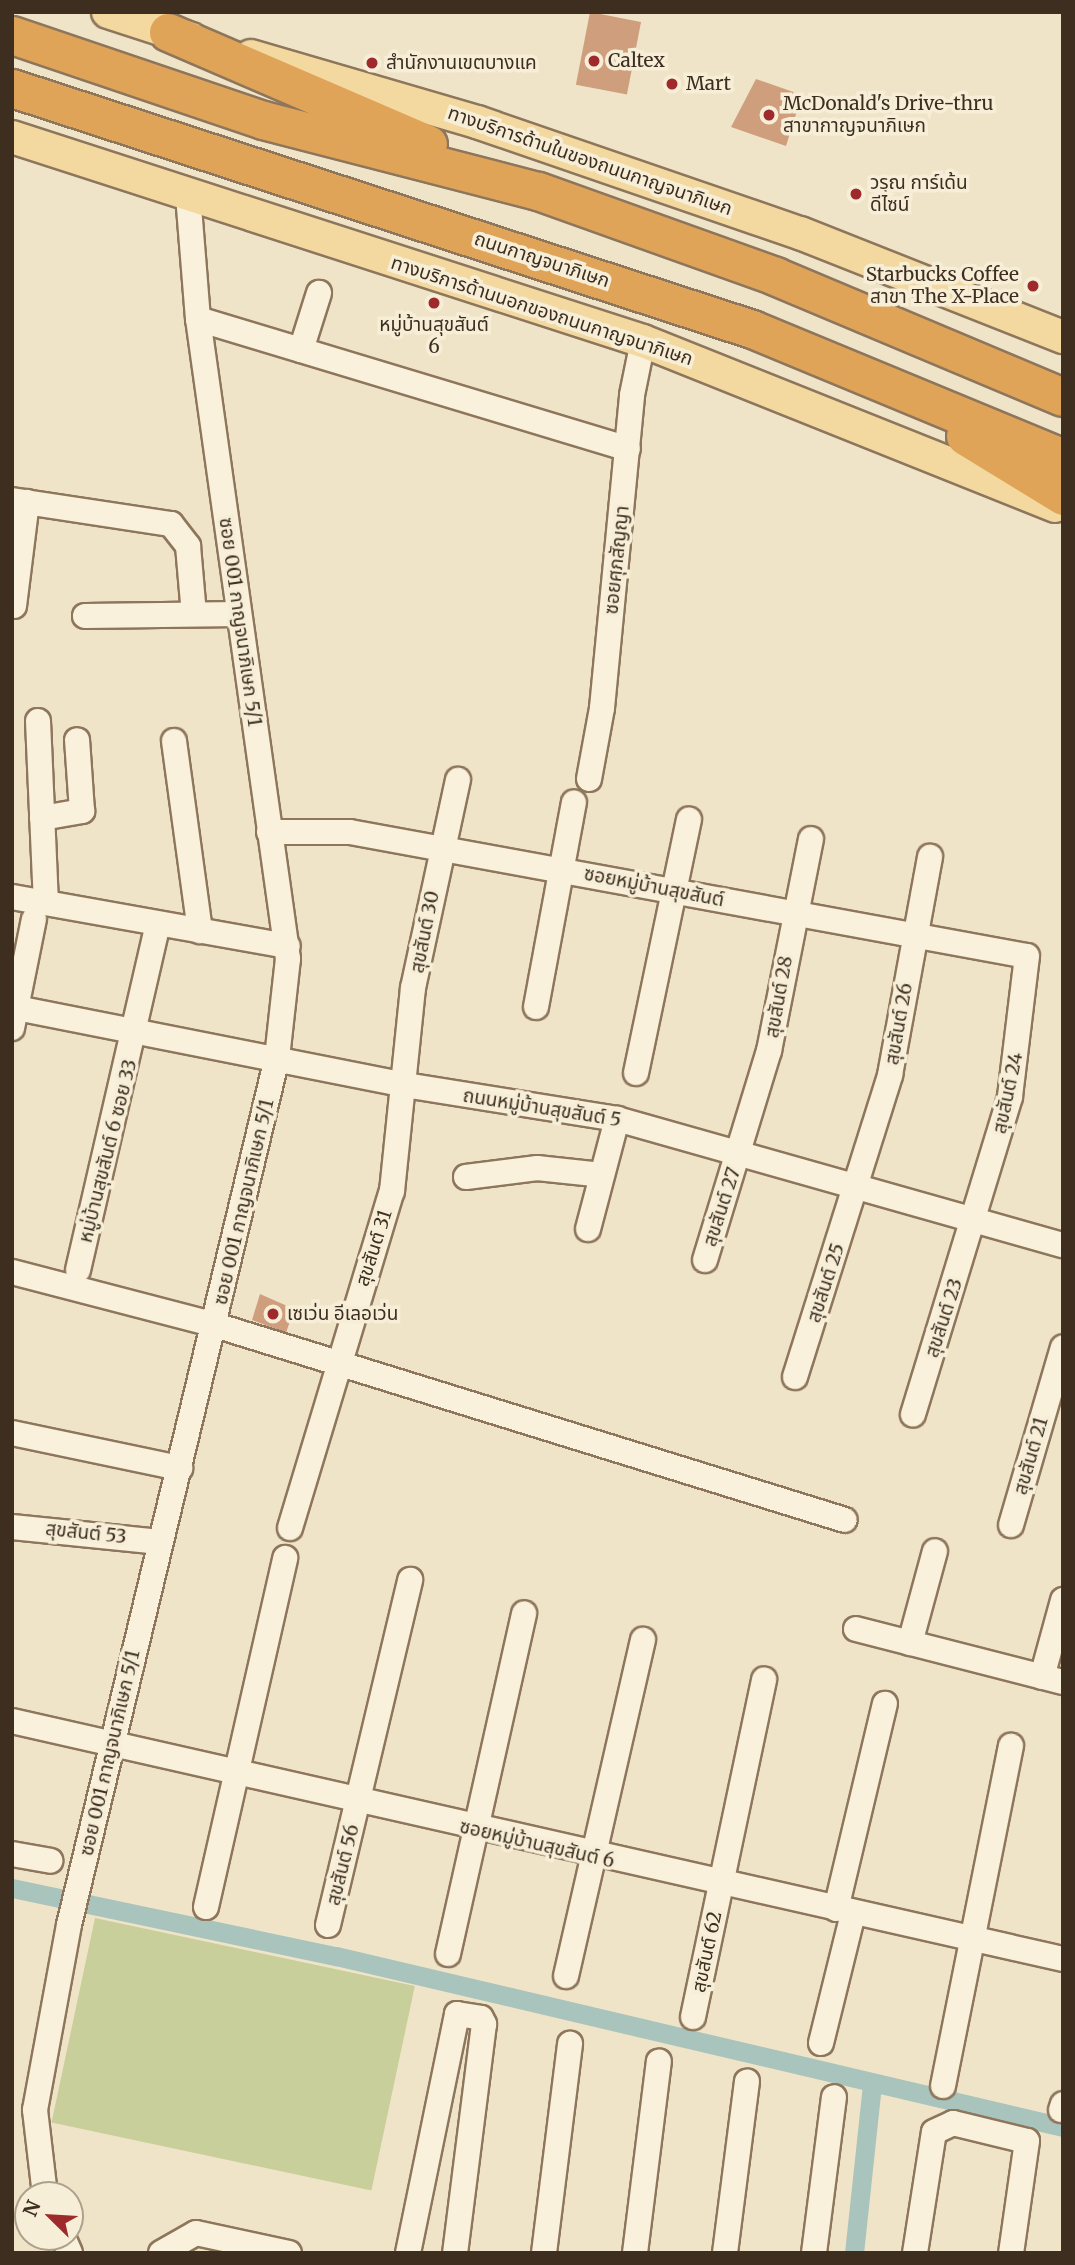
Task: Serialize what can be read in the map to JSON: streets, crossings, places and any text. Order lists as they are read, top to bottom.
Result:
{
  "streets": {
    "highway": ["ถนนกาญจนาภิเษก"],
    "main road": ["ทางบริการด้านในของถนนกาญจนาภิเษก", "ทางบริการด้านนอกของถนนกาญจนาภิเษก"],
    "street": [
      "ซอยศุภสัญญา",
      "ซอย 001 กาญจนาภิเษก 5/1",
      "ซอยหมู่บ้านสุขสันต์",
      "สุขสันต์ 30",
      "สุขสันต์ 28",
      "สุขสันต์ 26",
      "สุขสันต์ 24",
      "ถนนหมู่บ้านสุขสันต์ 5",
      "หมู่บ้านสุขสันต์ 6 ซอย 33",
      "สุขสันต์ 27",
      "สุขสันต์ 31",
      "สุขสันต์ 25",
      "สุขสันต์ 23",
      "สุขสันต์ 21",
      "สุขสันต์ 53",
      "ซอยหมู่บ้านสุขสันต์ 6",
      "สุขสันต์ 56",
      "สุขสันต์ 62"
    ]
  },
  "crossings": [
    ["ทางบริการด้านนอกของถนนกาญจนาภิเษก", "ซอยศุภสัญญา"],
    ["ทางบริการด้านนอกของถนนกาญจนาภิเษก", "ซอย 001 กาญจนาภิเษก 5/1"],
    ["ซอย 001 กาญจนาภิเษก 5/1", "ซอยหมู่บ้านสุขสันต์"],
    ["ซอย 001 กาญจนาภิเษก 5/1", "ถนนหมู่บ้านสุขสันต์ 5"],
    ["ซอย 001 กาญจนาภิเษก 5/1", "สุขสันต์ 53"],
    ["ซอย 001 กาญจนาภิเษก 5/1", "ซอยหมู่บ้านสุขสันต์ 6"],
    ["ซอยหมู่บ้านสุขสันต์", "สุขสันต์ 30"],
    ["ซอยหมู่บ้านสุขสันต์", "สุขสันต์ 28"],
    ["ซอยหมู่บ้านสุขสันต์", "สุขสันต์ 26"],
    ["ซอยหมู่บ้านสุขสันต์", "สุขสันต์ 24"],
    ["สุขสันต์ 30", "ถนนหมู่บ้านสุขสันต์ 5"],
    ["สุขสันต์ 30", "สุขสันต์ 31"],
    ["สุขสันต์ 28", "ถนนหมู่บ้านสุขสันต์ 5"],
    ["สุขสันต์ 28", "สุขสันต์ 27"],
    ["สุขสันต์ 26", "ถนนหมู่บ้านสุขสันต์ 5"],
    ["สุขสันต์ 26", "สุขสันต์ 25"],
    ["สุขสันต์ 24", "ถนนหมู่บ้านสุขสันต์ 5"],
    ["สุขสันต์ 24", "สุขสันต์ 23"],
    ["ถนนหมู่บ้านสุขสันต์ 5", "หมู่บ้านสุขสันต์ 6 ซอย 33"],
    ["ถนนหมู่บ้านสุขสันต์ 5", "สุขสันต์ 27"],
    ["ถนนหมู่บ้านสุขสันต์ 5", "สุขสันต์ 31"],
    ["ถนนหมู่บ้านสุขสันต์ 5", "สุขสันต์ 25"],
    ["ถนนหมู่บ้านสุขสันต์ 5", "สุขสันต์ 23"],
    ["ซอยหมู่บ้านสุขสันต์ 6", "สุขสันต์ 56"],
    ["ซอยหมู่บ้านสุขสันต์ 6", "สุขสันต์ 62"]
  ],
  "places": [
    "Caltex",
    "สำนักงานเขตบางแค",
    "Mart",
    "McDonald's Drive-thru สาขากาญจนาภิเษก",
    "วรุณ การ์เด้น ดีไซน์",
    "Starbucks Coffee สาขา The X-Place",
    "หมู่บ้านสุขสันต์ 6",
    "เซเว่น อีเลอเว่น"
  ],
  "north": "top left"
}
